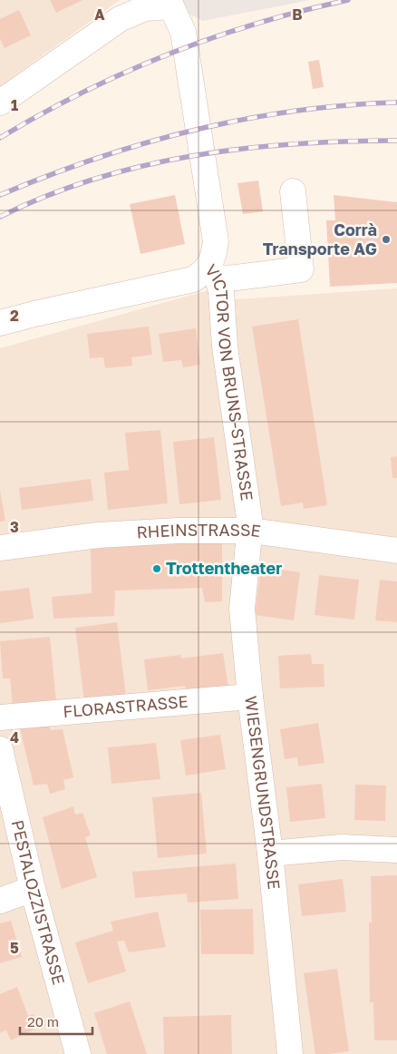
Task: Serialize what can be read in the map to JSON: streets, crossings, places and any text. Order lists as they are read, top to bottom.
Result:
{
  "streets": {
    "street": [
      "VICTOR VON BRUNS-STRASSE",
      "RHEINSTRASSE",
      "FLORASTRASSE",
      "WIESENGRUNDSTRASSE",
      "PESTALOZZISTRASSE"
    ]
  },
  "crossings": [
    ["VICTOR VON BRUNS-STRASSE", "RHEINSTRASSE"],
    ["VICTOR VON BRUNS-STRASSE", "WIESENGRUNDSTRASSE"],
    ["RHEINSTRASSE", "WIESENGRUNDSTRASSE"],
    ["FLORASTRASSE", "WIESENGRUNDSTRASSE"]
  ],
  "places": ["Corrà Transporte AG", "Trottentheater"],
  "scale_bar": "20 m",
  "grid": {
    "columns": ["A", "B"],
    "rows": [
      "1",
      "2",
      "3",
      "4",
      "5"
    ]
  }
}
